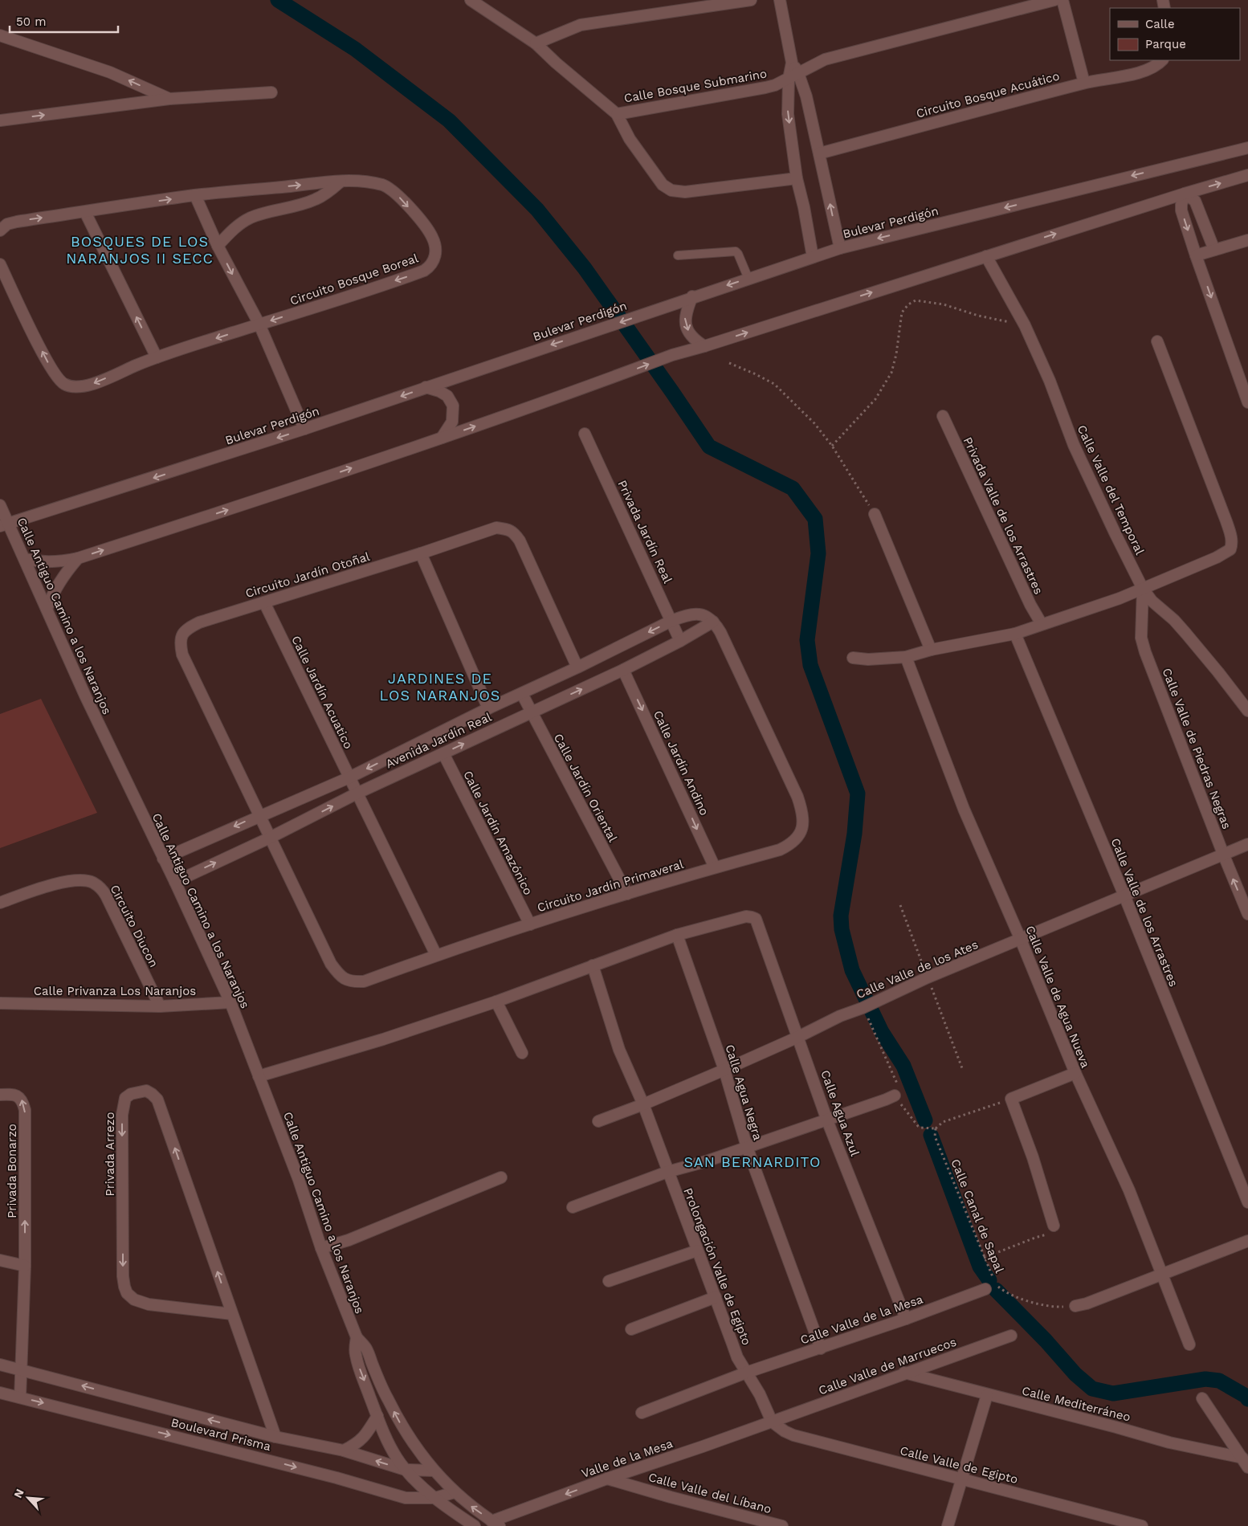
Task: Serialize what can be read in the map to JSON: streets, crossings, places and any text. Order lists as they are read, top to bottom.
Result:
{
  "streets": {
    "street": [
      "Calle Bosque Submarino",
      "Circuito Bosque Acuático",
      "Bulevar Perdigón",
      "Circuito Bosque Boreal",
      "Calle Valle del Temporal",
      "Privada Valle de los Arrastres",
      "Privada Jardín Real",
      "Circuito Jardín Otoñal",
      "Calle Antiguo Camino a los Naranjos",
      "Calle Jardín Acuatico",
      "Avenida Jardín Real",
      "Calle Valle de Piedras Negras",
      "Calle Jardín Andino",
      "Calle Jardín Oriental",
      "Calle Jardín Amazónico",
      "Circuito Jardín Primaveral",
      "Calle Valle de los Arrastres",
      "Circuito Diucon",
      "Calle Valle de los Ates",
      "Calle Privanza Los Naranjos",
      "Calle Valle de Agua Nueva",
      "Calle Agua Negra",
      "Calle Agua Azul",
      "Privada Arrezo",
      "Privada Bonarzo",
      "Prolongación Valle de Egipto",
      "Calle Valle de la Mesa",
      "Calle Valle de Marruecos",
      "Calle Mediterráneo",
      "Boulevard Prisma",
      "Valle de la Mesa",
      "Calle Valle de Egipto",
      "Calle Valle del Líbano"
    ],
    "path": ["Calle Canal de Sapal"]
  },
  "crossings": [
    ["Bulevar Perdigón", "Calle Antiguo Camino a los Naranjos"],
    ["Calle Valle del Temporal", "Calle Valle de Piedras Negras"],
    ["Privada Jardín Real", "Avenida Jardín Real"],
    ["Circuito Jardín Otoñal", "Calle Jardín Acuatico"],
    ["Circuito Jardín Otoñal", "Avenida Jardín Real"],
    ["Circuito Jardín Otoñal", "Circuito Jardín Primaveral"],
    ["Calle Antiguo Camino a los Naranjos", "Avenida Jardín Real"],
    ["Calle Antiguo Camino a los Naranjos", "Calle Privanza Los Naranjos"],
    ["Calle Antiguo Camino a los Naranjos", "Boulevard Prisma"],
    ["Calle Jardín Acuatico", "Avenida Jardín Real"],
    ["Calle Jardín Acuatico", "Circuito Jardín Primaveral"],
    ["Avenida Jardín Real", "Calle Jardín Andino"],
    ["Avenida Jardín Real", "Calle Jardín Oriental"],
    ["Avenida Jardín Real", "Calle Jardín Amazónico"],
    ["Avenida Jardín Real", "Circuito Jardín Primaveral"],
    ["Calle Valle de Piedras Negras", "Calle Valle de los Ates"],
    ["Calle Jardín Andino", "Circuito Jardín Primaveral"],
    ["Calle Jardín Oriental", "Circuito Jardín Primaveral"],
    ["Calle Jardín Amazónico", "Circuito Jardín Primaveral"],
    ["Calle Valle de los Arrastres", "Calle Valle de los Ates"],
    ["Circuito Diucon", "Calle Privanza Los Naranjos"],
    ["Calle Valle de los Ates", "Calle Valle de Agua Nueva"],
    ["Calle Valle de los Ates", "Calle Agua Negra"],
    ["Calle Valle de los Ates", "Calle Agua Azul"],
    ["Calle Valle de los Ates", "Prolongación Valle de Egipto"],
    ["Calle Agua Negra", "Calle Agua Azul"],
    ["Calle Agua Negra", "Calle Valle de la Mesa"],
    ["Calle Agua Azul", "Calle Valle de la Mesa"],
    ["Privada Arrezo", "Boulevard Prisma"],
    ["Privada Bonarzo", "Boulevard Prisma"],
    ["Prolongación Valle de Egipto", "Calle Valle de la Mesa"],
    ["Prolongación Valle de Egipto", "Calle Valle de Marruecos"],
    ["Prolongación Valle de Egipto", "Valle de la Mesa"],
    ["Prolongación Valle de Egipto", "Calle Valle de Egipto"],
    ["Calle Valle de Marruecos", "Calle Mediterráneo"],
    ["Calle Valle de Marruecos", "Valle de la Mesa"],
    ["Calle Valle de Marruecos", "Calle Valle de Egipto"],
    ["Valle de la Mesa", "Calle Valle de Egipto"],
    ["Valle de la Mesa", "Calle Valle del Líbano"]
  ],
  "one_way": ["Calle Jardín Andino", "Privada Bonarzo", "Valle de la Mesa"],
  "districts": ["BOSQUES DE LOS NARANJOS II SECC", "JARDINES DE LOS NARANJOS", "SAN BERNARDITO"],
  "legend": ["Calle", "Parque"],
  "scale_bar": "50 m",
  "north": "top left"
}
